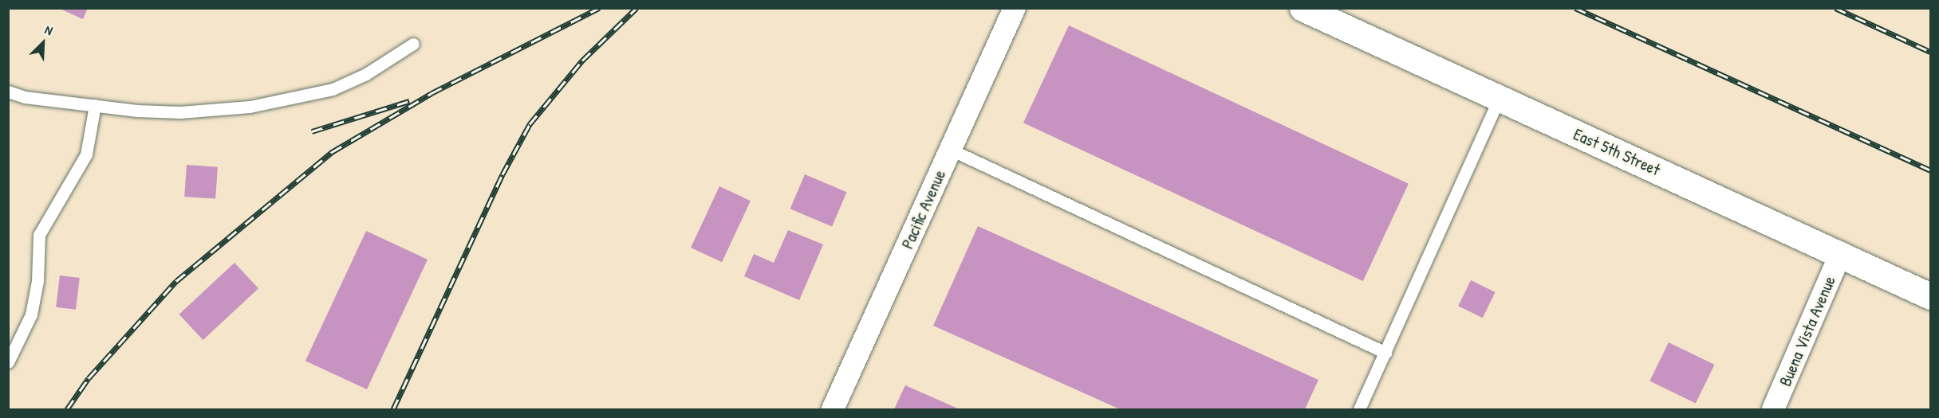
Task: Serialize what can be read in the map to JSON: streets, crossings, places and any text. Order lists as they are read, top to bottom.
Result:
{
  "streets": {
    "main road": ["East 5th Street"],
    "street": ["Pacific Avenue", "Buena Vista Avenue"]
  },
  "crossings": [
    ["East 5th Street", "Buena Vista Avenue"]
  ],
  "north": "top right"
}
